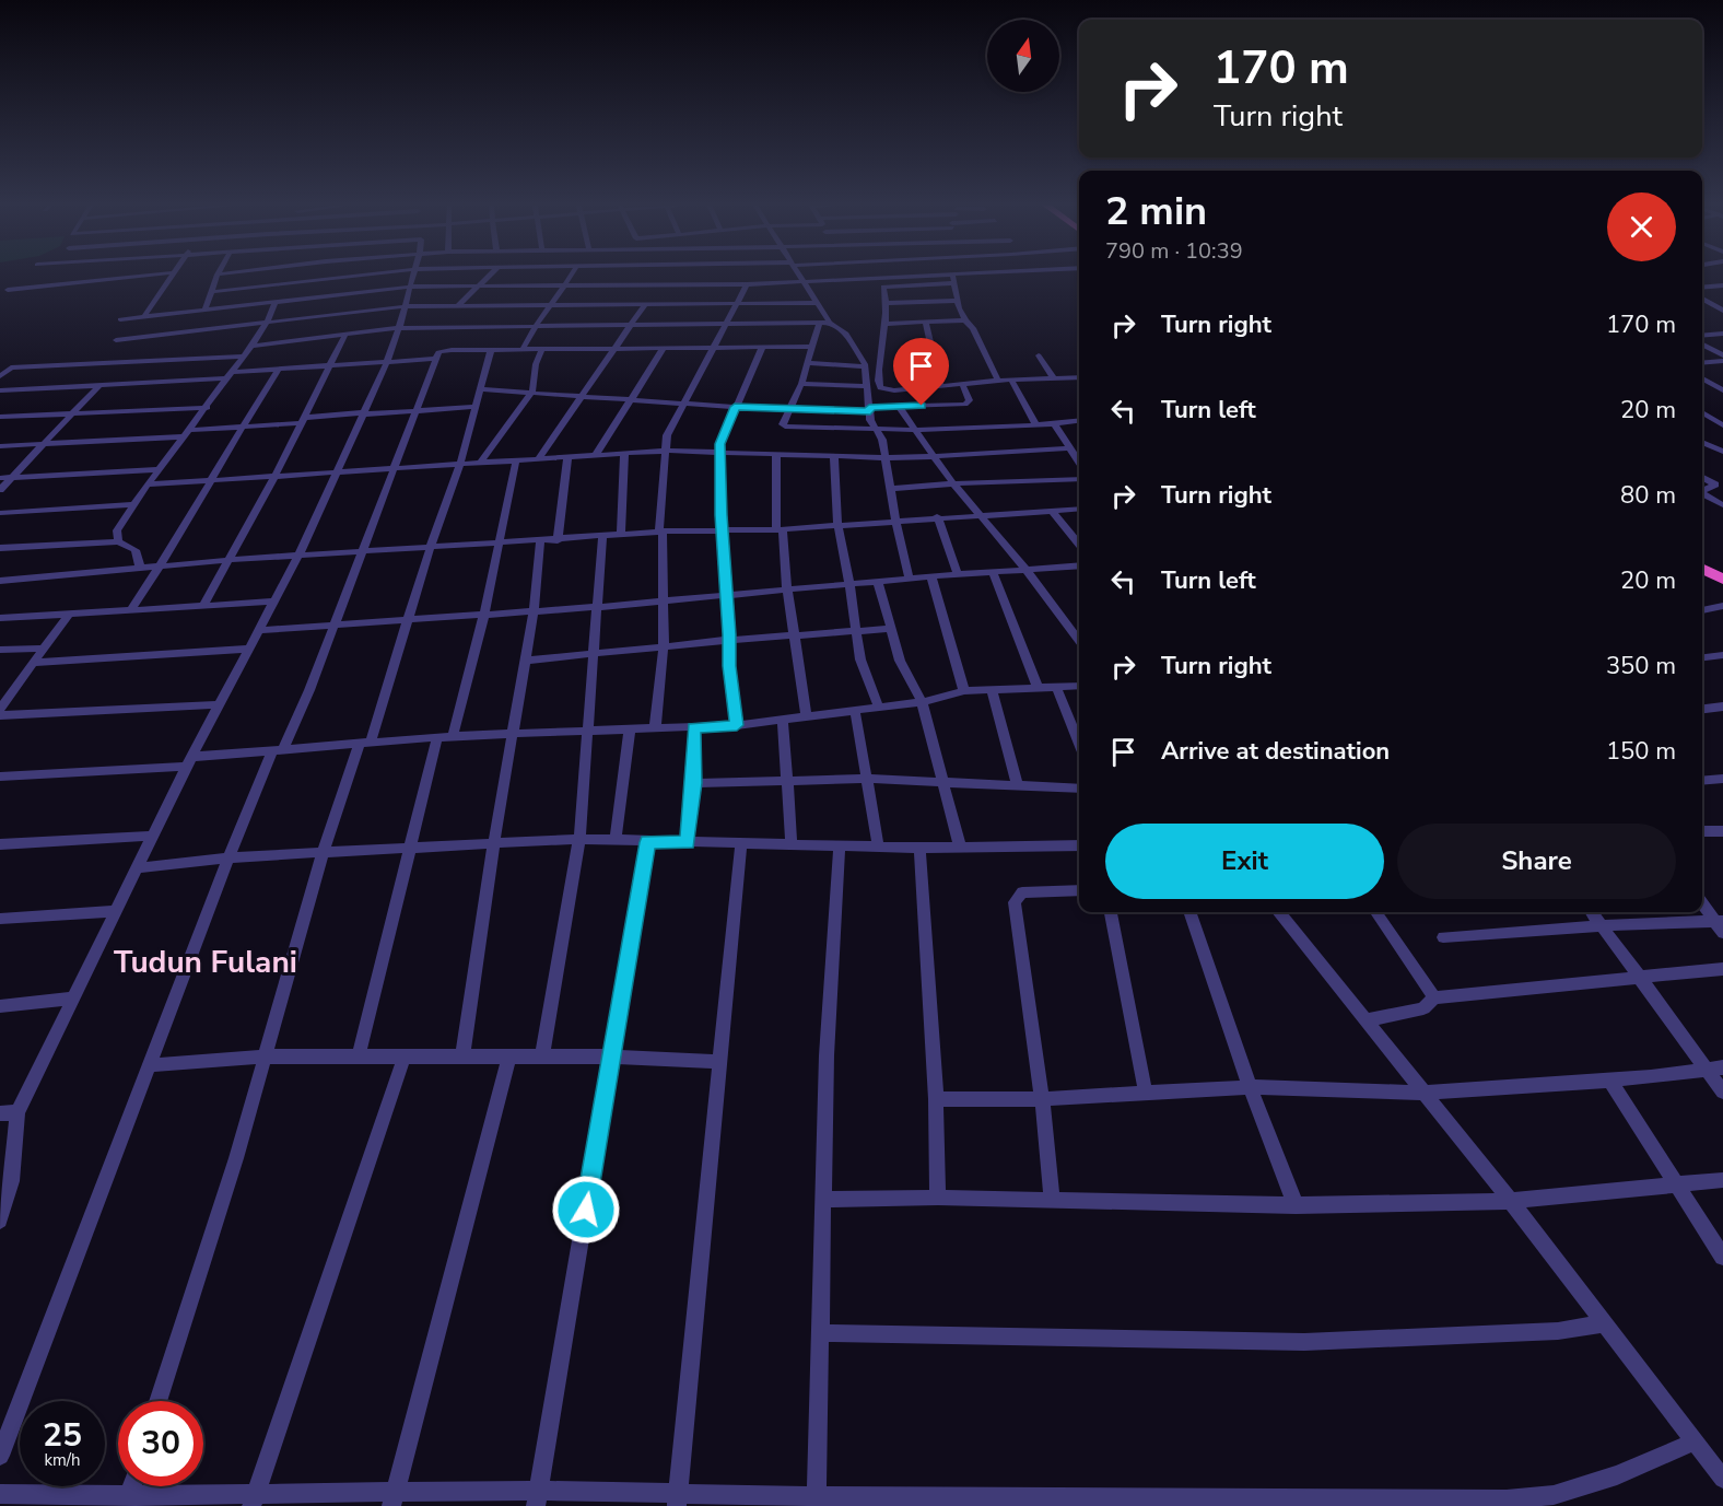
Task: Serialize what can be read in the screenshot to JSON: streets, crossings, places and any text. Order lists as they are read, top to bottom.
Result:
{
  "districts": ["Tudun Fulani"],
  "north": "top",
  "page": {
    "turn": ["170 m", "Turn right"],
    "heading": ["2 min", "790 m · 10:39"],
    "list": [
      {
        "name": "Turn right",
        "value": "170 m"
      },
      {
        "name": "Turn left",
        "value": "20 m"
      },
      {
        "name": "Turn right",
        "value": "80 m"
      },
      {
        "name": "Turn left",
        "value": "20 m"
      },
      {
        "name": "Turn right",
        "value": "350 m"
      },
      {
        "name": "Arrive at destination",
        "value": "150 m"
      }
    ],
    "buttons": ["Exit", "Share"],
    "speed": "25 km/h",
    "limit": "30"
  }
}
